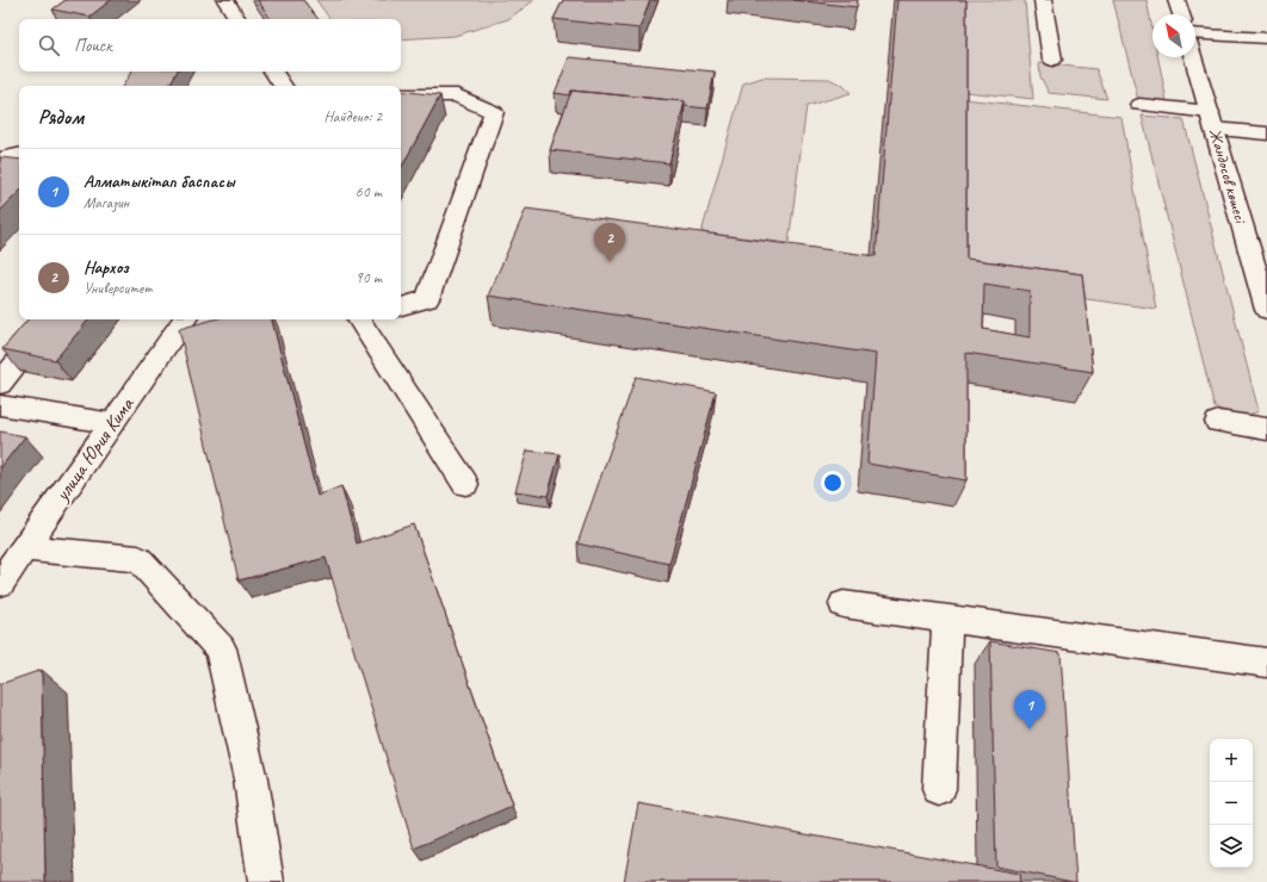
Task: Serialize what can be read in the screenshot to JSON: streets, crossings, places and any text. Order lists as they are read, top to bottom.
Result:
{
  "streets": {
    "main road": ["Жандосов көшесі", "улица Юрия Кима"]
  },
  "north": "top left",
  "page": {
    "search": "Поиск",
    "heading": ["Рядом", "Найдено: 2"],
    "list": [
      {
        "mark": "1",
        "name": "Алматыкітап баспасы",
        "note": "Магазин",
        "value": "60 m"
      },
      {
        "mark": "2",
        "name": "Нархоз",
        "note": "Университет",
        "value": "90 m"
      }
    ],
    "pins": ["2", "1"],
    "map_buttons": ["+", "−"]
  }
}
